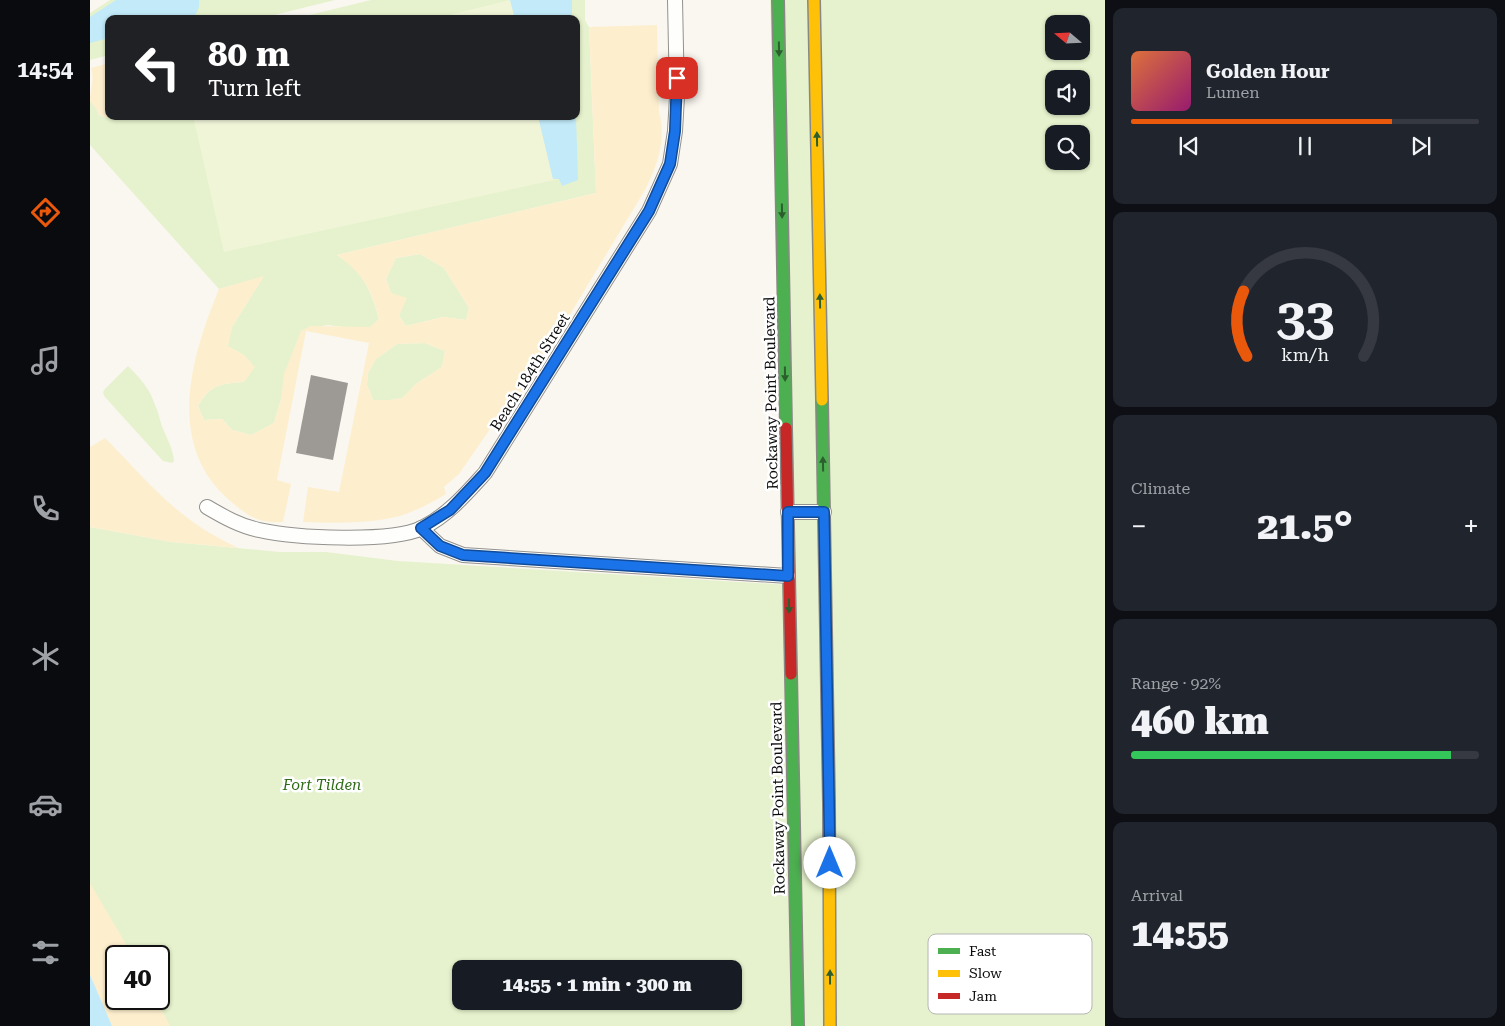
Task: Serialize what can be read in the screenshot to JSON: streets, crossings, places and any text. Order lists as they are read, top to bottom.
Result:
{
  "streets": {
    "street": ["Rockaway Point Boulevard"],
    "lane": ["Beach 184th Street"]
  },
  "parks": ["Fort Tilden"],
  "legend": ["Fast", "Slow", "Jam"],
  "north": "left",
  "page": {
    "tabs": "14:54",
    "turn": ["80 m", "Turn left"],
    "song": ["Golden Hour", "Lumen"],
    "tile": [
      "Climate",
      ["Range · 92%", "460 km"],
      ["Arrival", "14:55"]
    ],
    "heat": ["−", "21.5°", "+"],
    "limit": "40",
    "trip": "14:55 · 1 min · 300 m",
    "gauge": ["33", "km/h"]
  }
}
